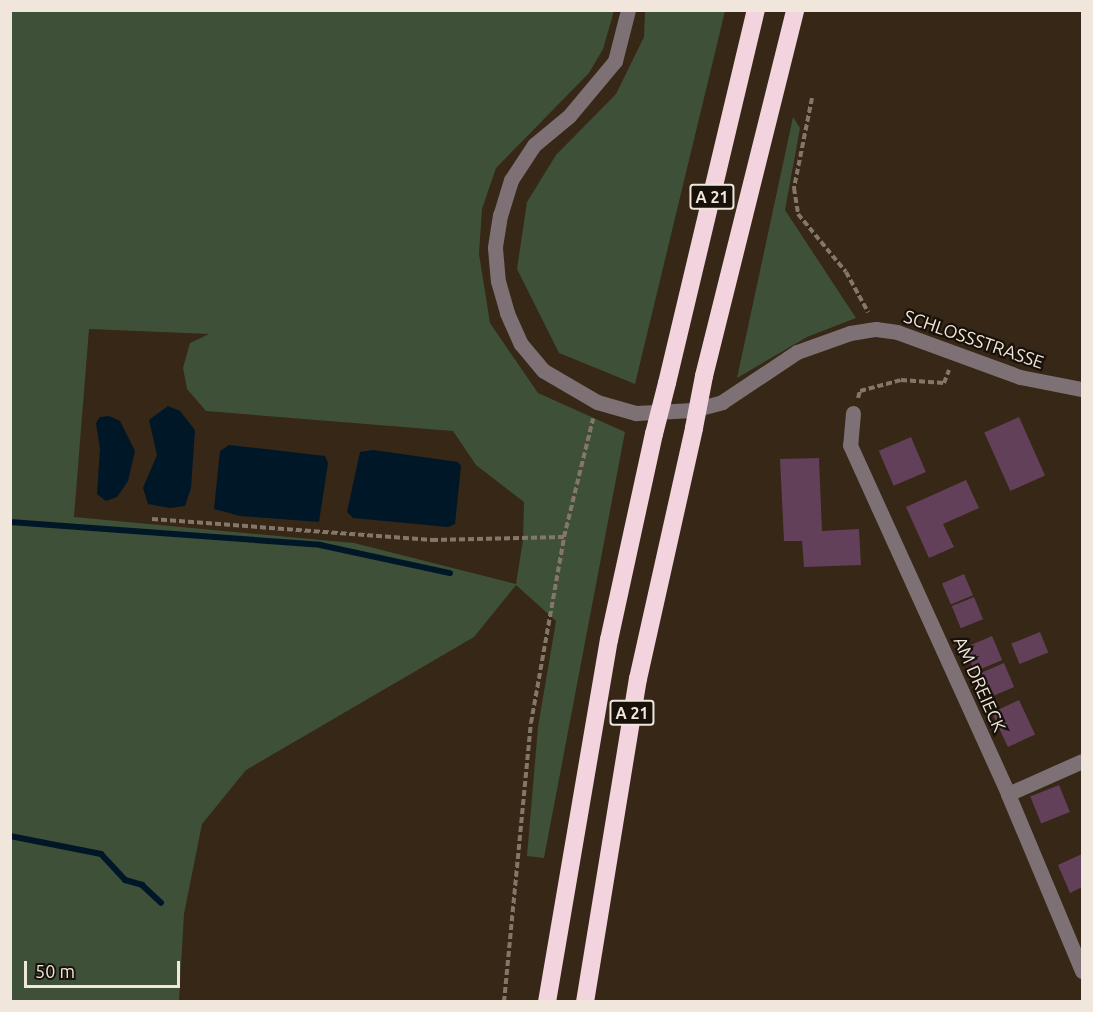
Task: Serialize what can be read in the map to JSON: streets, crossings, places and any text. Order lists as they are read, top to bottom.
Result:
{
  "streets": {
    "highway": ["A 21"],
    "street": ["SCHLOSSSTRASSE", "AM DREIECK"]
  },
  "scale_bar": "50 m"
}
